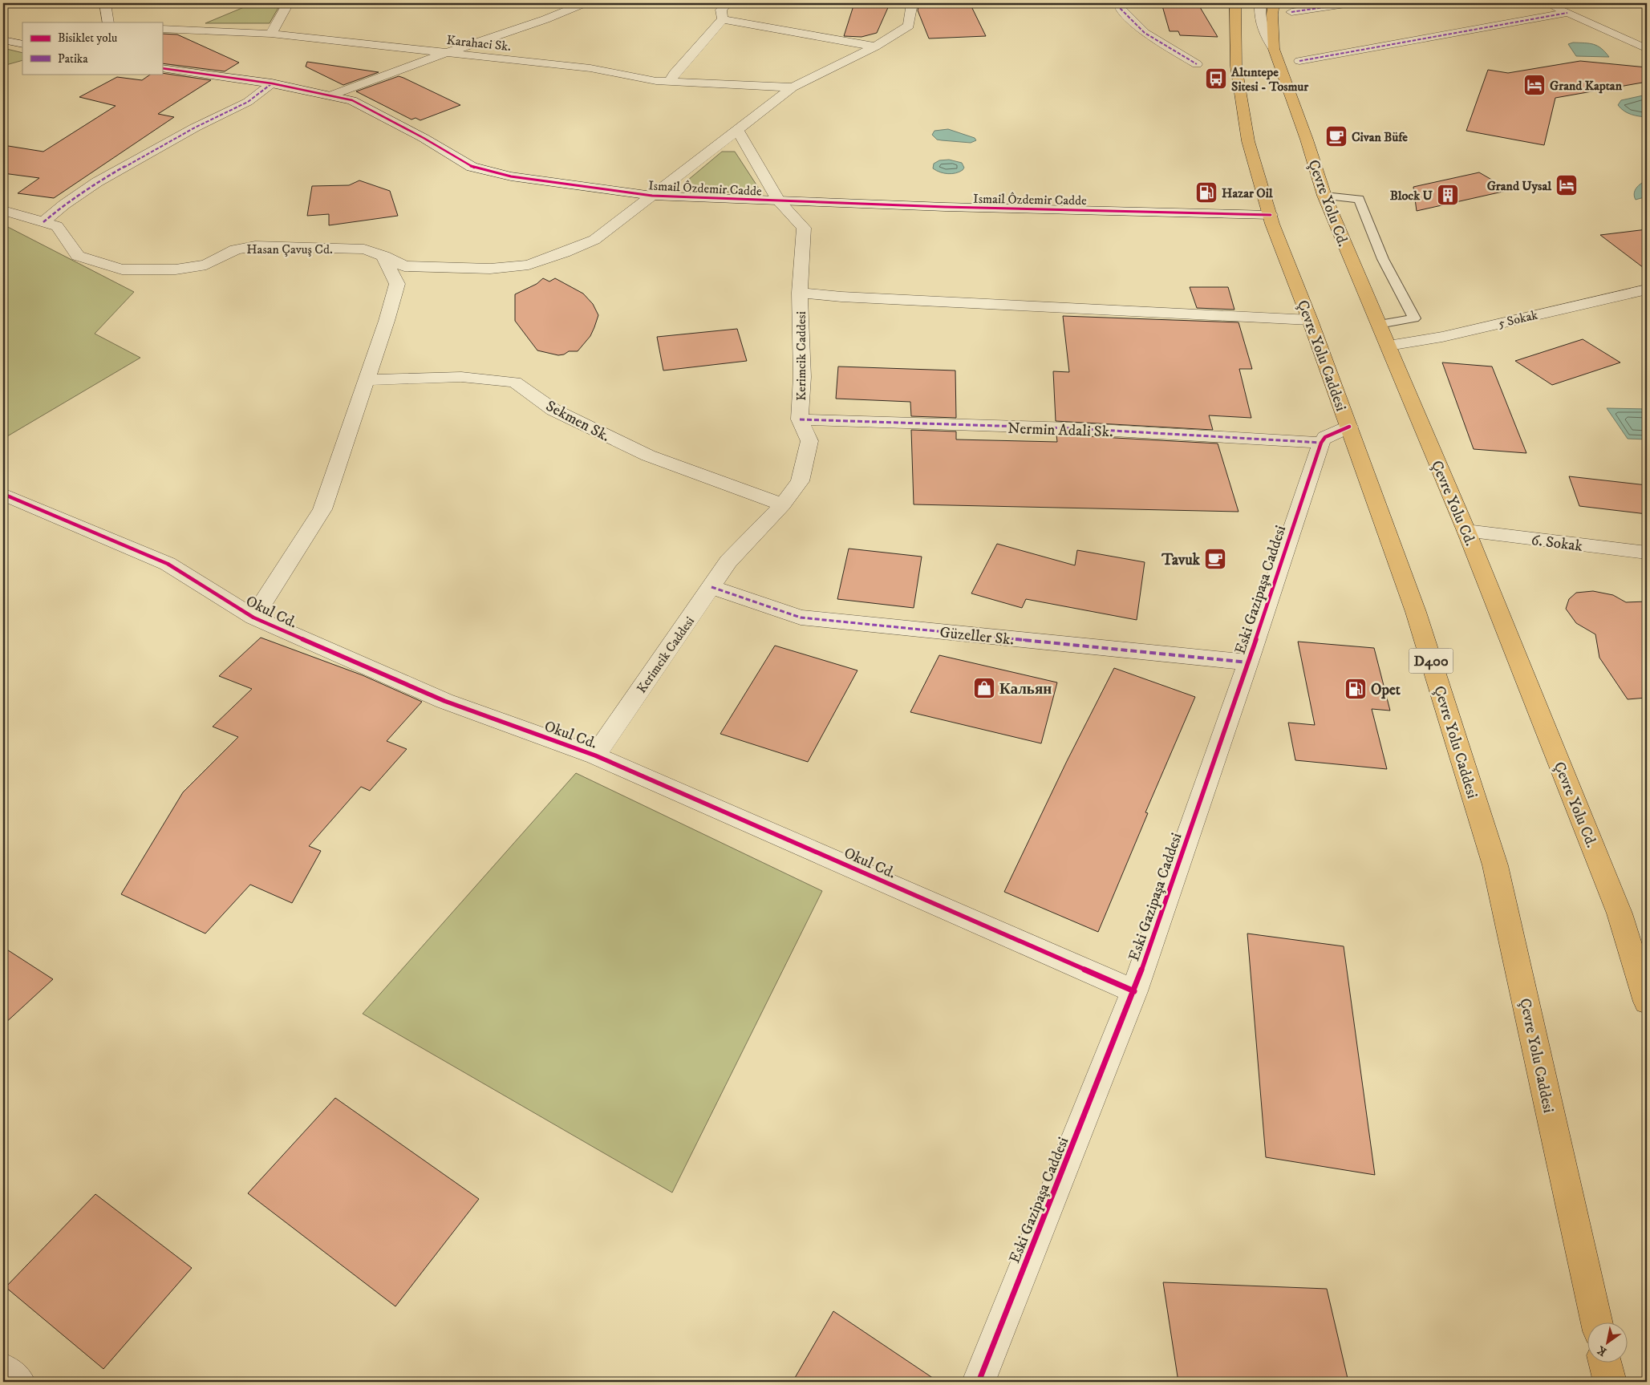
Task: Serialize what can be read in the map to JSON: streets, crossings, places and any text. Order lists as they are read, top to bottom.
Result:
{
  "streets": {
    "highway": ["Çevre Yolu Cd.", "Çevre Yolu Caddesi", "D400"],
    "street": [
      "Karahaci Sk.",
      "Ismail Ôzdemir Cadde",
      "Hasan Çavuş Cd.",
      "5 Sokak",
      "Kerimcik Caddesi",
      "Sekmen Sk.",
      "Nermin Adali Sk.",
      "6. Sokak",
      "Eski Gazipaşa Caddesi",
      "Okul Cd.",
      "Güzeller Sk."
    ]
  },
  "crossings": [
    ["Ismail Ôzdemir Cadde", "Hasan Çavuş Cd."],
    ["Ismail Ôzdemir Cadde", "Çevre Yolu Caddesi"],
    ["Ismail Ôzdemir Cadde", "Kerimcik Caddesi"],
    ["Çevre Yolu Cd.", "5 Sokak"],
    ["Çevre Yolu Cd.", "6. Sokak"],
    ["Hasan Çavuş Cd.", "Kerimcik Caddesi"],
    ["Kerimcik Caddesi", "Sekmen Sk."],
    ["Kerimcik Caddesi", "Nermin Adali Sk."],
    ["Kerimcik Caddesi", "Okul Cd."],
    ["Kerimcik Caddesi", "Güzeller Sk."],
    ["Nermin Adali Sk.", "Eski Gazipaşa Caddesi"],
    ["Eski Gazipaşa Caddesi", "Okul Cd."],
    ["Eski Gazipaşa Caddesi", "Güzeller Sk."]
  ],
  "places": {
    "bus stop": ["Altıntepe Sitesi - Tosmur"],
    "hotel": ["Grand Kaptan", "Grand Uysal"],
    "cafe": ["Civan Büfe", "Tavuk"],
    "fuel station": ["Hazar Oil", "Opet"],
    "building": ["Block U"],
    "shop": ["Кальян"]
  },
  "legend": ["Bisiklet yolu", "Patika"],
  "north": "bottom left"
}
